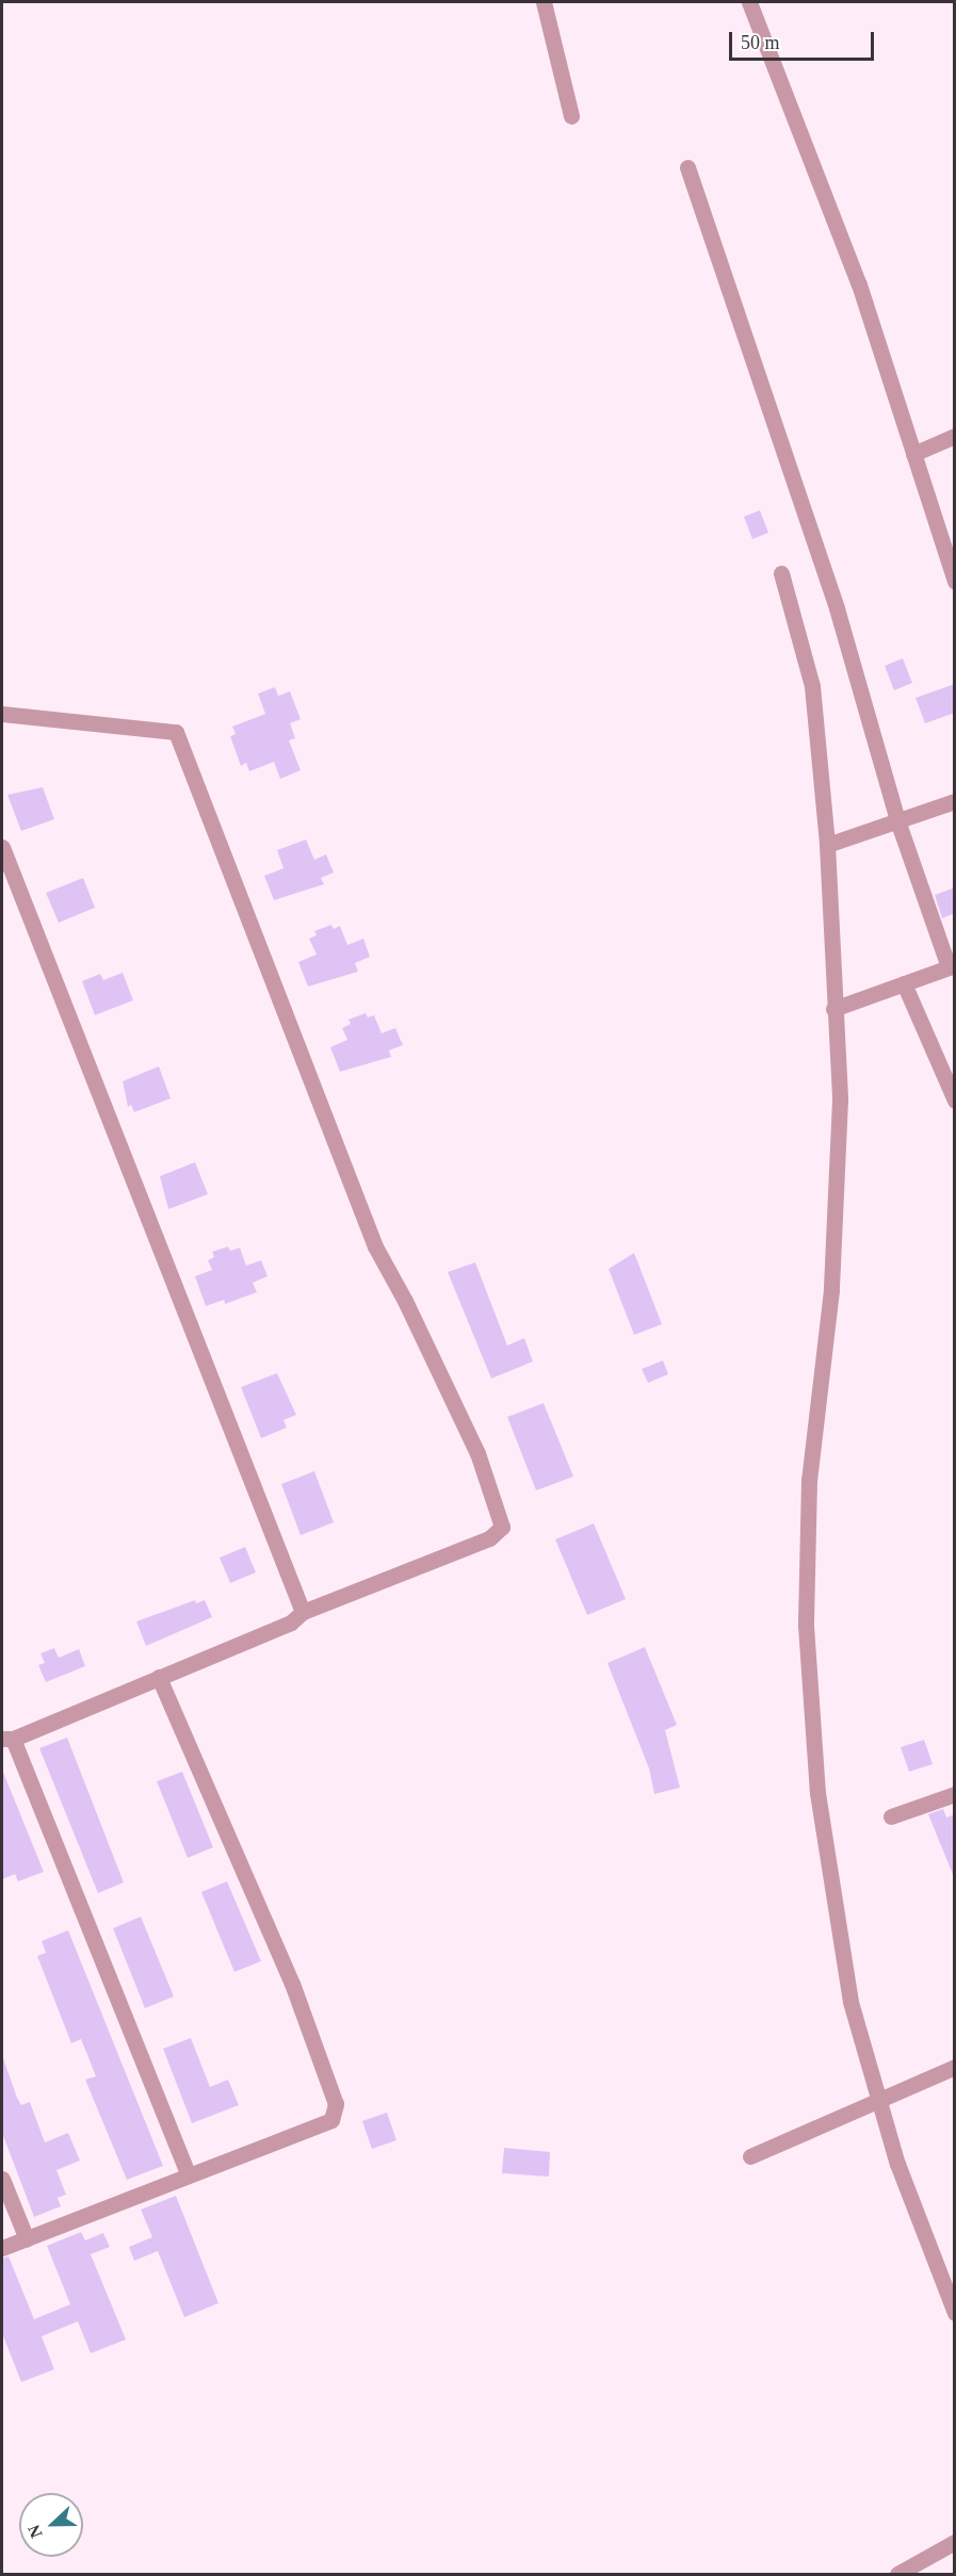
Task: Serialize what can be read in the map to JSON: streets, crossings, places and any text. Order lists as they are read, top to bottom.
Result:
{
  "scale_bar": "50 m",
  "north": "left"
}
